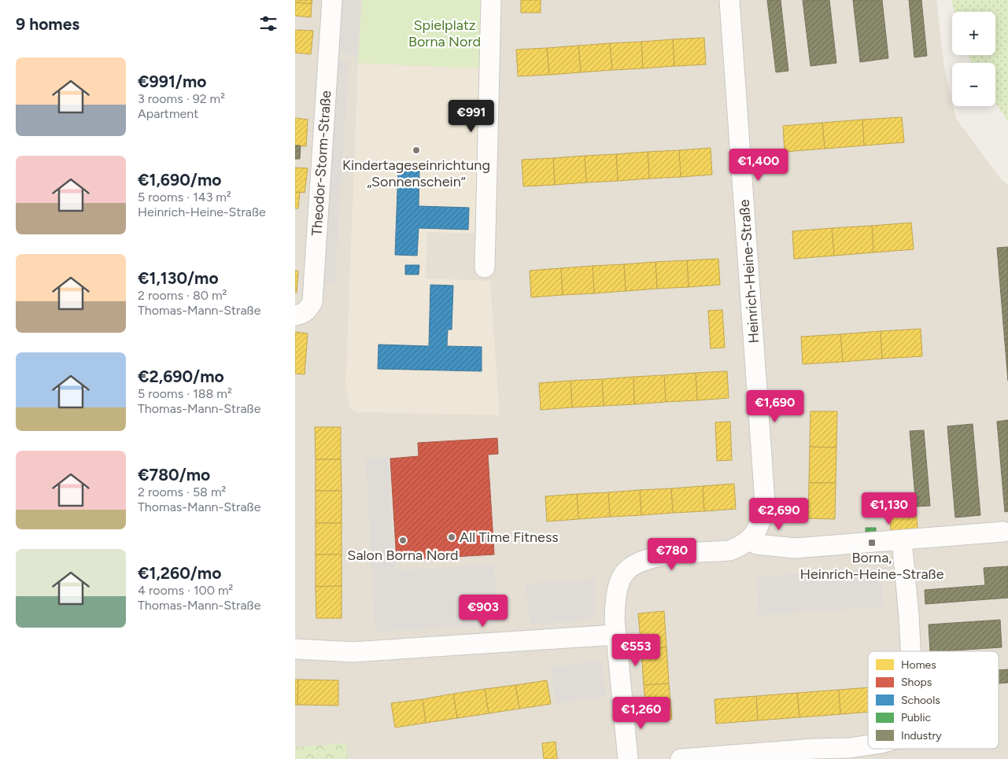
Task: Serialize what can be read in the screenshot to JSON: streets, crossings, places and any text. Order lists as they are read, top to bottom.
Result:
{
  "streets": {
    "street": ["Theodor-Storm-Straße", "Heinrich-Heine-Straße"]
  },
  "parks": ["Spielplatz Borna Nord"],
  "places": {
    "other": ["Kindertageseinrichtung „Sonnenschein“", "All Time Fitness", "Salon Borna Nord"],
    "transit": ["Borna, Heinrich-Heine-Straße"]
  },
  "legend": [
    "Homes",
    "Shops",
    "Schools",
    "Public",
    "Industry"
  ],
  "page": {
    "heading": "9 homes",
    "map_buttons": ["+", "−"],
    "list": [
      {
        "name": "€991/mo",
        "note": "3 rooms · 92 m² · Apartment"
      },
      {
        "name": "€1,690/mo",
        "note": "5 rooms · 143 m² · Heinrich-Heine-Straße"
      },
      {
        "name": "€1,130/mo",
        "note": "2 rooms · 80 m² · Thomas-Mann-Straße"
      },
      {
        "name": "€2,690/mo",
        "note": "5 rooms · 188 m² · Thomas-Mann-Straße"
      },
      {
        "name": "€780/mo",
        "note": "2 rooms · 58 m² · Thomas-Mann-Straße"
      },
      {
        "name": "€1,260/mo",
        "note": "4 rooms · 100 m² · Thomas-Mann-Straße"
      }
    ],
    "price": [
      "€991",
      "€1,400",
      "€1,690",
      "€1,130",
      "€2,690",
      "€780",
      "€903",
      "€553",
      "€1,260"
    ]
  }
}
